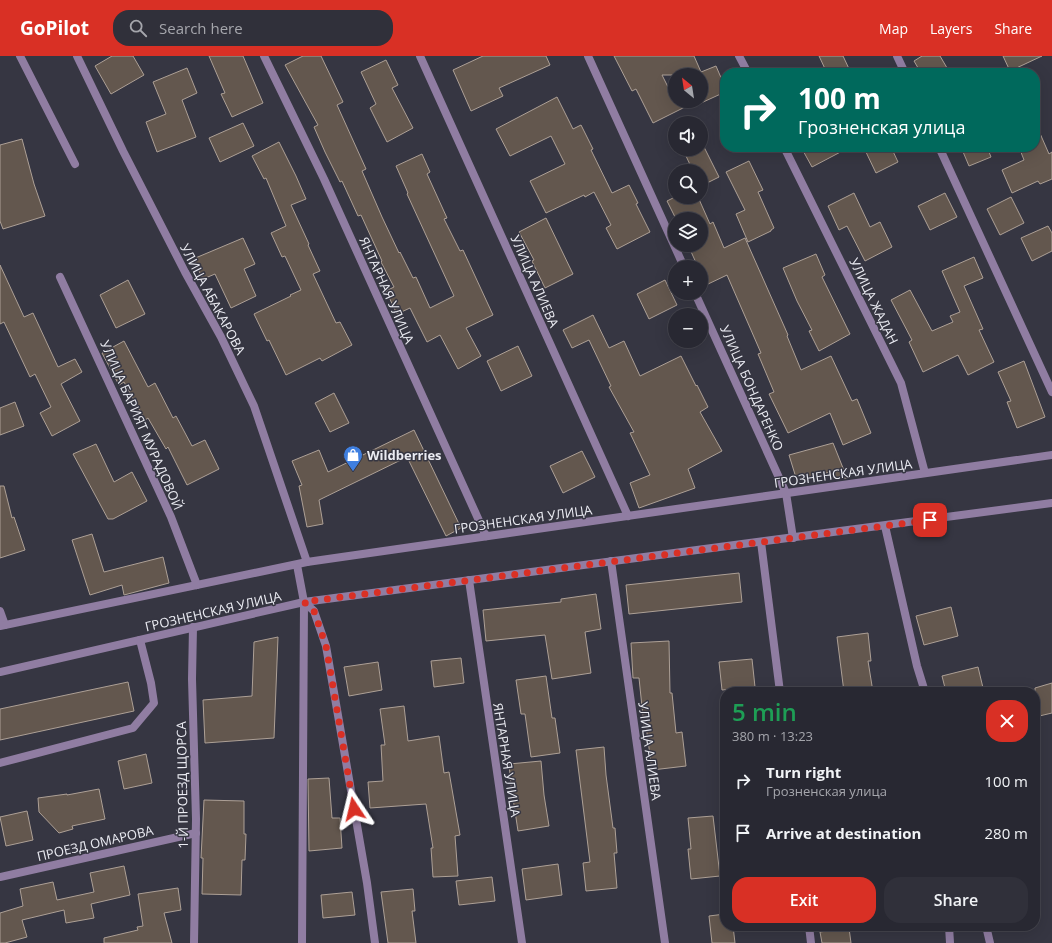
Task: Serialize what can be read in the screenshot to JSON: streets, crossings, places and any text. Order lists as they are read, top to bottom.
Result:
{
  "streets": {
    "street": [
      "УЛИЦА АЛИЕВА",
      "ЯНТАРНАЯ УЛИЦА",
      "УЛИЦА АБАКАРОВА",
      "УЛИЦА ЖАДАН",
      "УЛИЦА БОНДАРЕНКО",
      "УЛИЦА БАРИЯТ МУРАДОВОЙ",
      "ГРОЗНЕНСКАЯ УЛИЦА",
      "1-Й ПРОЕЗД ЩОРСА",
      "ПРОЕЗД ОМАРОВА"
    ]
  },
  "crossings": [
    ["УЛИЦА АЛИЕВА", "ГРОЗНЕНСКАЯ УЛИЦА"],
    ["ЯНТАРНАЯ УЛИЦА", "ГРОЗНЕНСКАЯ УЛИЦА"],
    ["УЛИЦА АБАКАРОВА", "ГРОЗНЕНСКАЯ УЛИЦА"],
    ["УЛИЦА ЖАДАН", "ГРОЗНЕНСКАЯ УЛИЦА"],
    ["УЛИЦА БОНДАРЕНКО", "ГРОЗНЕНСКАЯ УЛИЦА"],
    ["УЛИЦА БАРИЯТ МУРАДОВОЙ", "ГРОЗНЕНСКАЯ УЛИЦА"],
    ["ГРОЗНЕНСКАЯ УЛИЦА", "1-Й ПРОЕЗД ЩОРСА"],
    ["1-Й ПРОЕЗД ЩОРСА", "ПРОЕЗД ОМАРОВА"]
  ],
  "places": {
    "shop": ["Wildberries"]
  },
  "north": "top left",
  "page": {
    "header": "GoPilot",
    "search": "Search here",
    "nav": ["Map", "Layers", "Share"],
    "map_buttons": ["+", "−"],
    "turn": ["100 m", "Грозненская улица"],
    "heading": ["5 min", "380 m · 13:23"],
    "list": [
      {
        "name": "Turn right",
        "note": "Грозненская улица",
        "value": "100 m"
      },
      {
        "name": "Arrive at destination",
        "value": "280 m"
      }
    ],
    "buttons": ["Exit", "Share"]
  }
}
